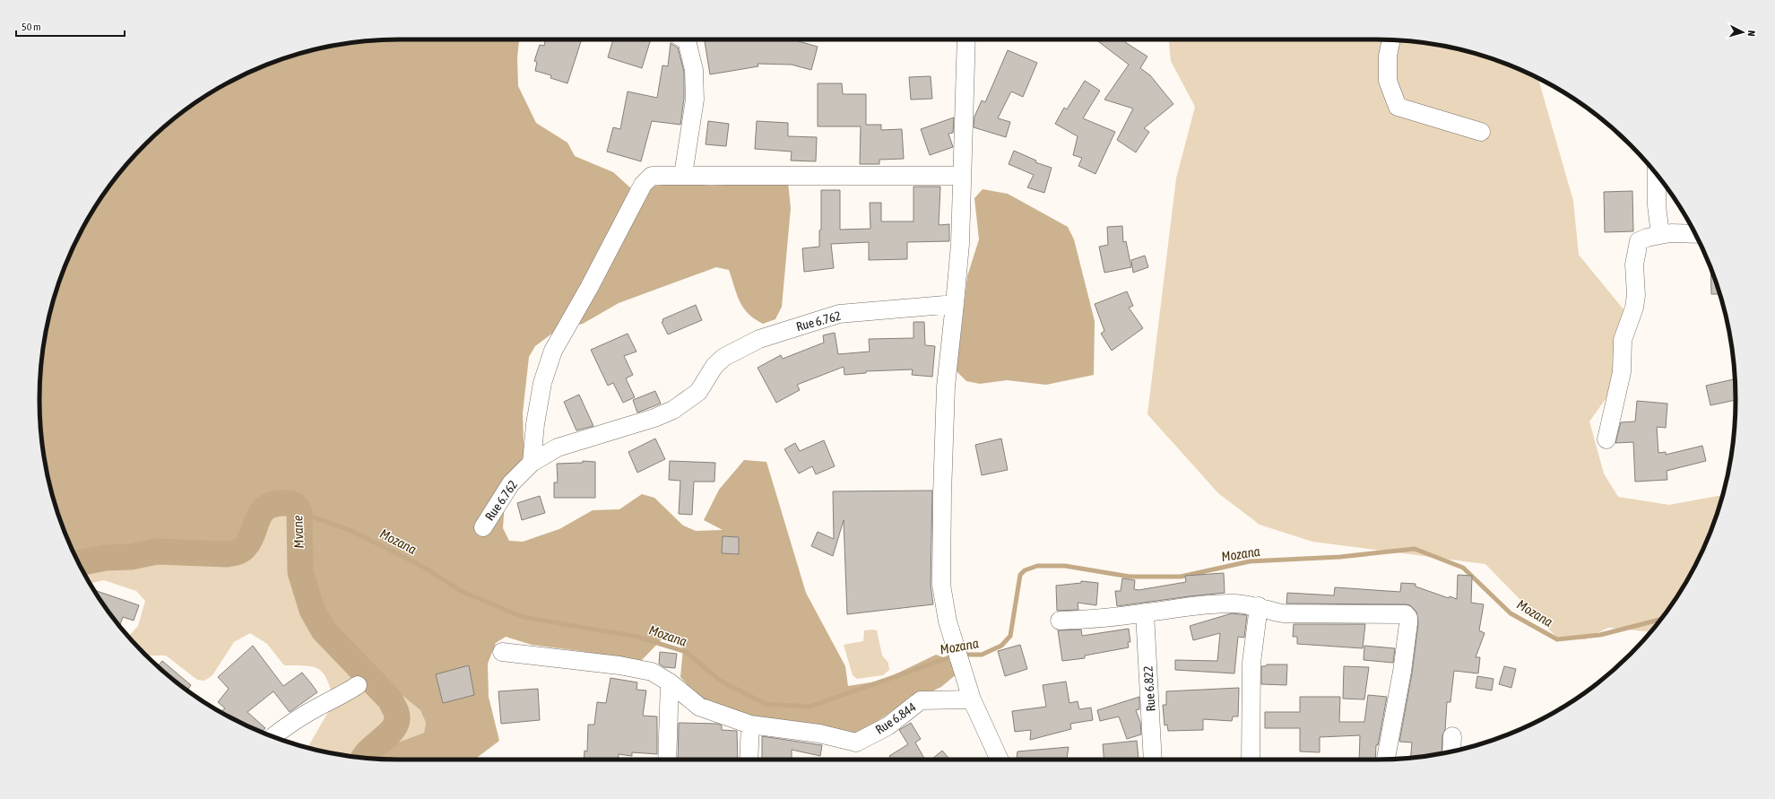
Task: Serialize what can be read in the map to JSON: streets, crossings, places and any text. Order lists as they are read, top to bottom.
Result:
{
  "streets": {
    "street": ["Rue 6.762", "Rue 6.822", "Rue 6.844"]
  },
  "water": ["Mvane", "Mozana"],
  "scale_bar": "50 m",
  "north": "right"
}
